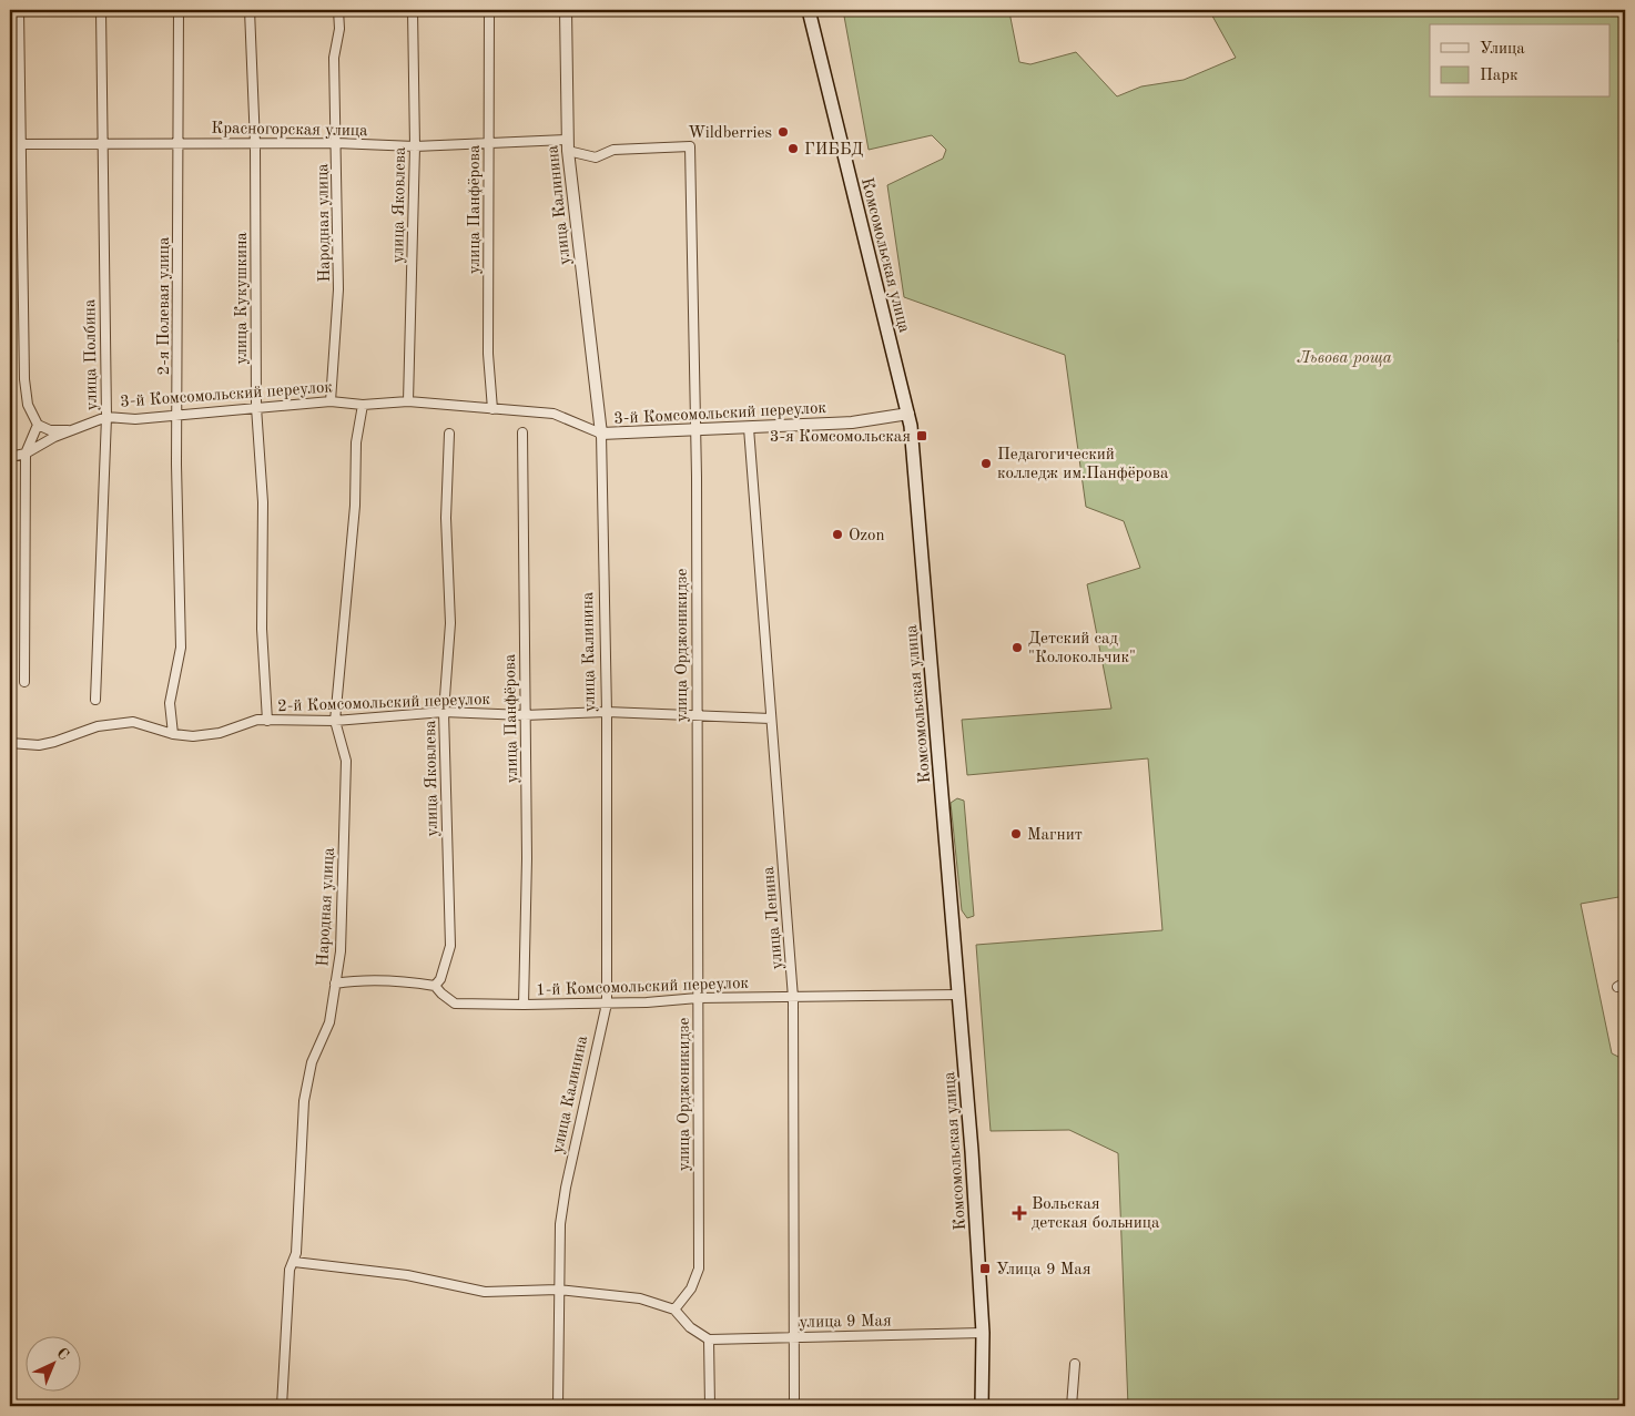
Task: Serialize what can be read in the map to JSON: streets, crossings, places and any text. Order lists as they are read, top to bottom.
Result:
{
  "streets": {
    "main road": ["Комсомольская улица"],
    "street": [
      "Красногорская улица",
      "улица Яковлева",
      "улица Калинина",
      "улица Панфёрова",
      "Народная улица",
      "улица Кукушкина",
      "2-я Полевая улица",
      "улица Полбина",
      "3-й Комсомольский переулок",
      "улица Орджоникидзе",
      "2-й Комсомольский переулок",
      "улица Ленина",
      "1-й Комсомольский переулок",
      "улица 9 Мая"
    ]
  },
  "crossings": [
    ["Красногорская улица", "улица Яковлева"],
    ["Красногорская улица", "улица Калинина"],
    ["Красногорская улица", "улица Панфёрова"],
    ["Красногорская улица", "Народная улица"],
    ["Красногорская улица", "улица Кукушкина"],
    ["Красногорская улица", "2-я Полевая улица"],
    ["Красногорская улица", "улица Полбина"],
    ["Красногорская улица", "улица Орджоникидзе"],
    ["улица Яковлева", "3-й Комсомольский переулок"],
    ["улица Яковлева", "2-й Комсомольский переулок"],
    ["улица Яковлева", "1-й Комсомольский переулок"],
    ["улица Калинина", "3-й Комсомольский переулок"],
    ["улица Калинина", "улица Орджоникидзе"],
    ["улица Калинина", "2-й Комсомольский переулок"],
    ["улица Калинина", "1-й Комсомольский переулок"],
    ["улица Панфёрова", "3-й Комсомольский переулок"],
    ["улица Панфёрова", "2-й Комсомольский переулок"],
    ["улица Панфёрова", "1-й Комсомольский переулок"],
    ["Народная улица", "3-й Комсомольский переулок"],
    ["Народная улица", "2-й Комсомольский переулок"],
    ["Комсомольская улица", "3-й Комсомольский переулок"],
    ["Комсомольская улица", "1-й Комсомольский переулок"],
    ["Комсомольская улица", "улица 9 Мая"],
    ["улица Кукушкина", "3-й Комсомольский переулок"],
    ["улица Кукушкина", "2-й Комсомольский переулок"],
    ["2-я Полевая улица", "3-й Комсомольский переулок"],
    ["2-я Полевая улица", "2-й Комсомольский переулок"],
    ["улица Полбина", "3-й Комсомольский переулок"],
    ["3-й Комсомольский переулок", "улица Орджоникидзе"],
    ["3-й Комсомольский переулок", "улица Ленина"],
    ["улица Орджоникидзе", "2-й Комсомольский переулок"],
    ["улица Орджоникидзе", "1-й Комсомольский переулок"],
    ["2-й Комсомольский переулок", "улица Ленина"],
    ["улица Ленина", "1-й Комсомольский переулок"],
    ["улица Ленина", "улица 9 Мая"]
  ],
  "parks": ["Львова роща"],
  "places": {
    "other": [
      "Wildberries",
      "ГИББД",
      "Педагогический колледж им.Панфёрова",
      "Ozon",
      "Детский сад \"Колокольчик\"",
      "Магнит"
    ],
    "transit": ["3-я Комсомольская", "Улица 9 Мая"],
    "health": ["Вольская детская больница"]
  },
  "legend": ["Улица", "Парк"],
  "north": "top right"
}
